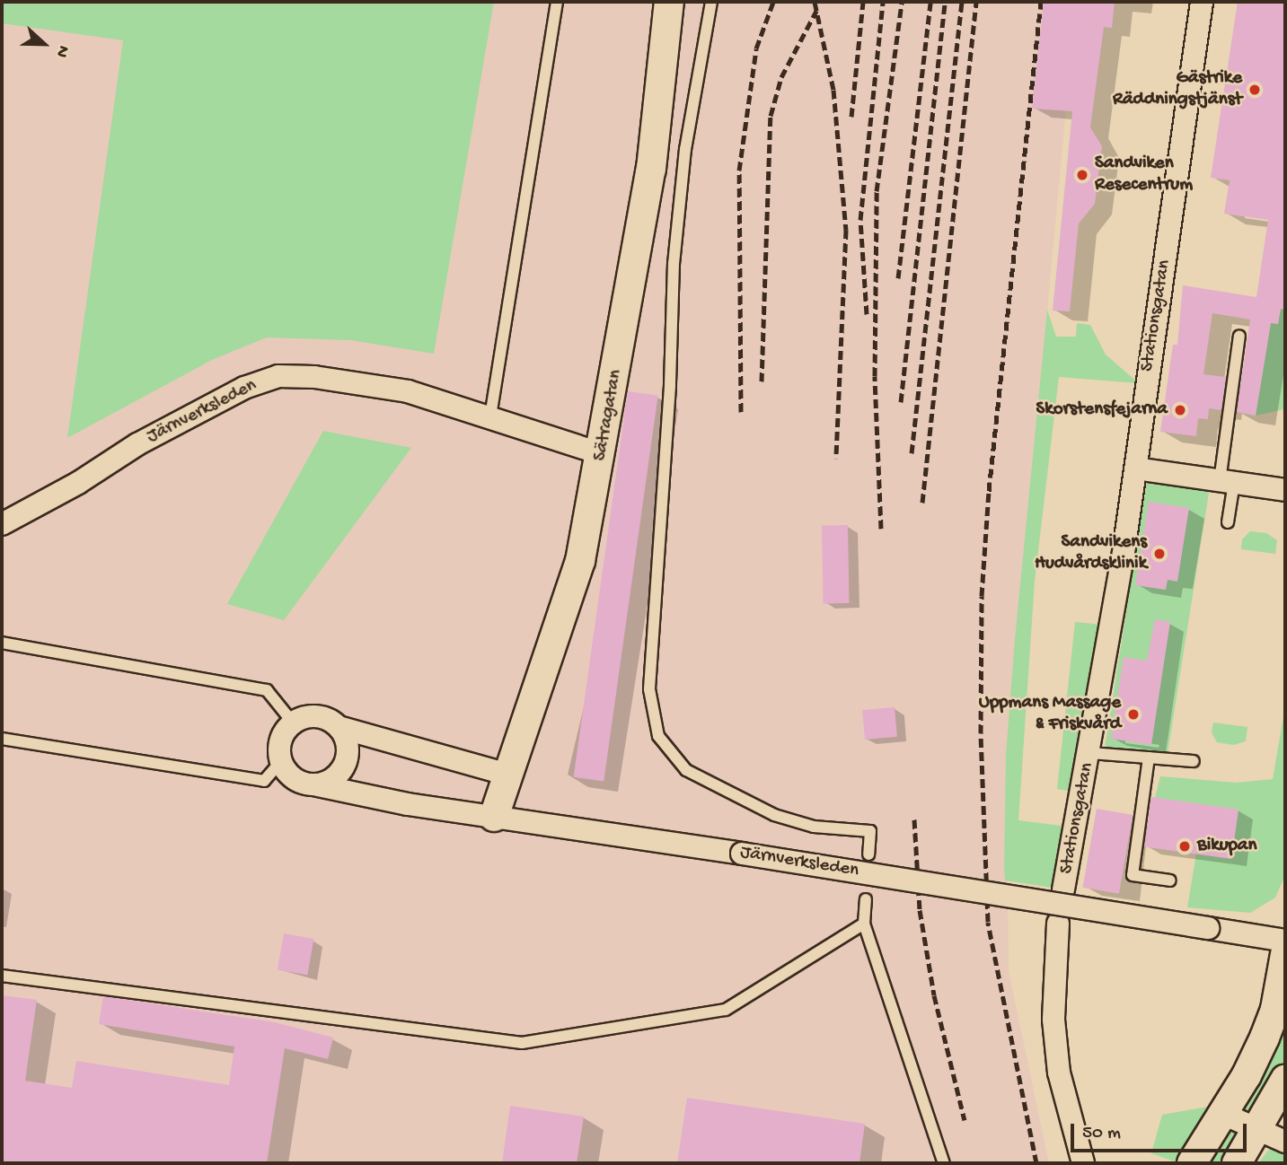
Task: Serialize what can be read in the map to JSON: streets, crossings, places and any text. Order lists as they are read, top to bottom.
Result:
{
  "streets": {
    "street": ["Stationsgatan", "Järnverksleden", "Sätragatan"]
  },
  "crossings": [
    ["Järnverksleden", "Sätragatan"]
  ],
  "places": [
    "Gästrike Räddningstjänst",
    "Sandviken Resecentrum",
    "Skorstensfejarna",
    "Sandvikens Hudvårdsklinik",
    "Uppmans Massage & Friskvård",
    "Bikupan"
  ],
  "scale_bar": "50 m",
  "north": "right"
}
